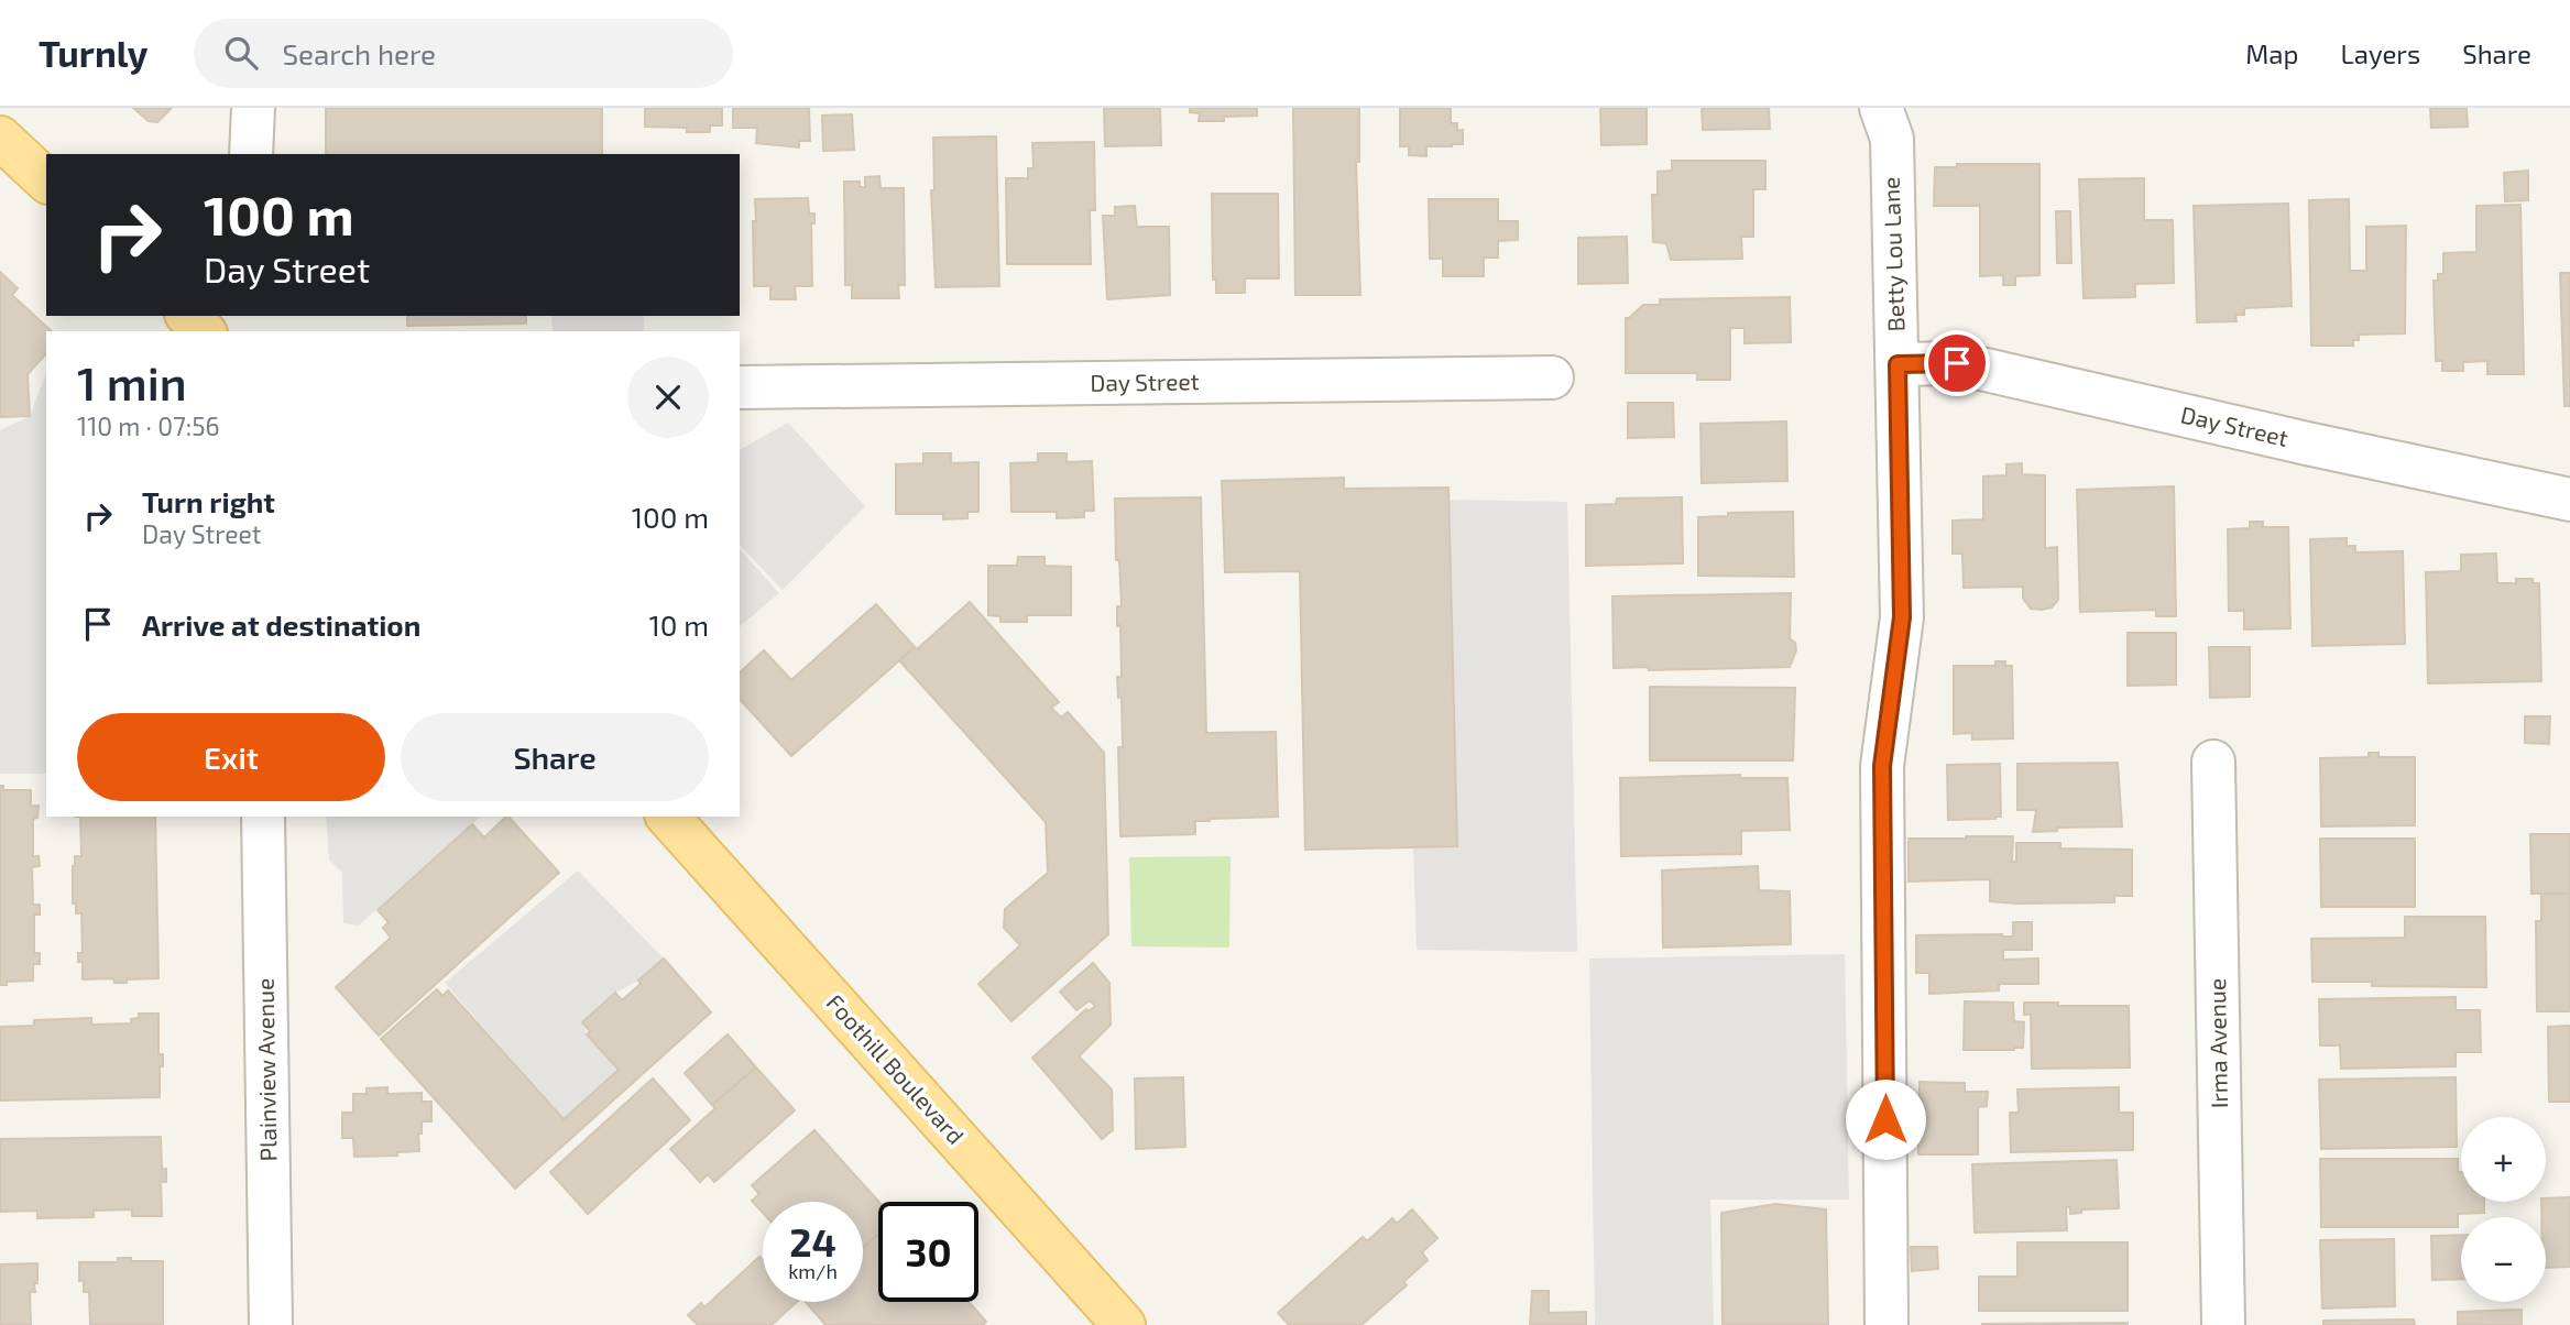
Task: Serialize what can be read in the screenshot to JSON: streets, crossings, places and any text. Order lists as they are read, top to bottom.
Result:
{
  "streets": {
    "main road": ["Foothill Boulevard"],
    "street": [
      "Betty Lou Lane",
      "Day Street",
      "Irma Avenue",
      "Plainview Avenue"
    ]
  },
  "crossings": [
    ["Betty Lou Lane", "Day Street"]
  ],
  "page": {
    "header": "Turnly",
    "search": "Search here",
    "nav": ["Map", "Layers", "Share"],
    "turn": ["100 m", "Day Street"],
    "heading": ["1 min", "110 m · 07:56"],
    "list": [
      {
        "name": "Turn right",
        "note": "Day Street",
        "value": "100 m"
      },
      {
        "name": "Arrive at destination",
        "value": "10 m"
      }
    ],
    "buttons": ["Exit", "Share"],
    "map_buttons": ["+", "−"],
    "speed": "24 km/h",
    "limit": "30"
  }
}
